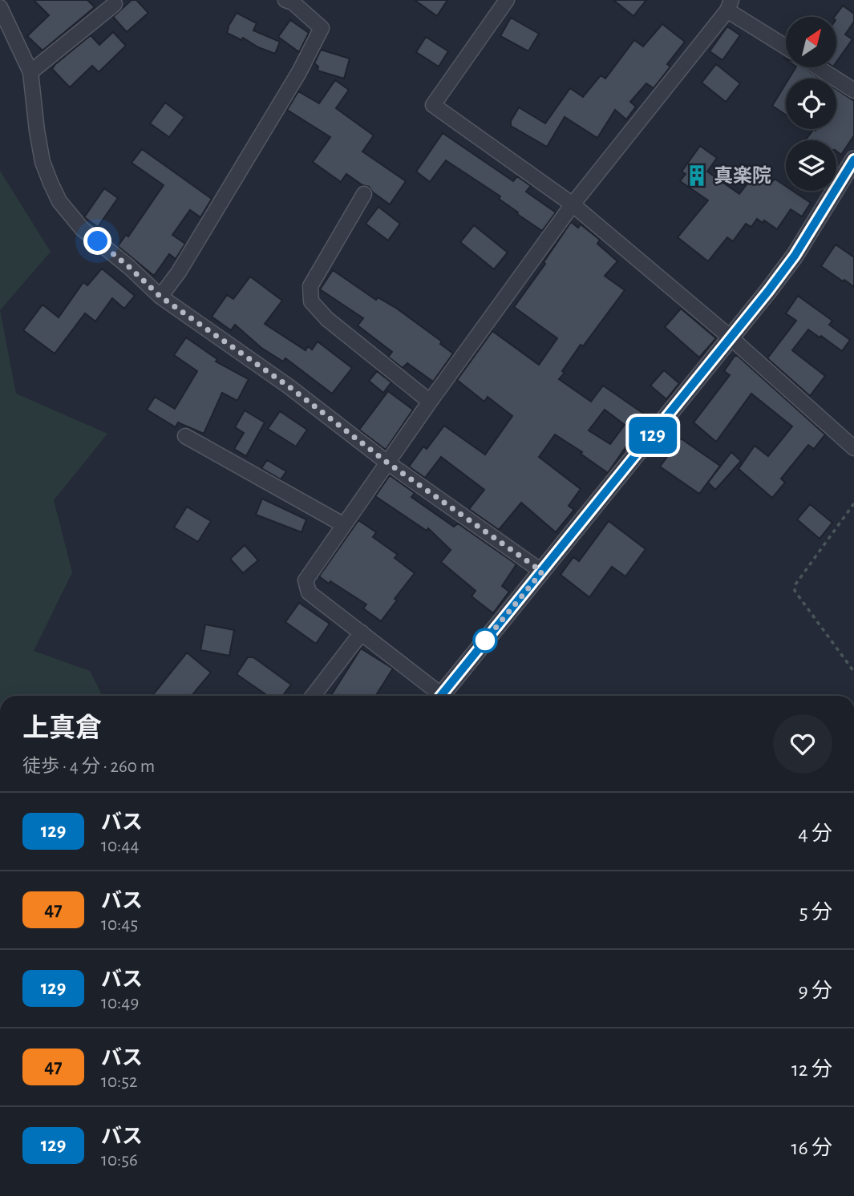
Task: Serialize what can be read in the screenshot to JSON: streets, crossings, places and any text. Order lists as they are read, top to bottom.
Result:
{
  "places": {
    "building": ["真楽院"]
  },
  "lines": ["bus line 129"],
  "north": "top right",
  "page": {
    "on_map": "129",
    "heading": ["上真倉", "徒歩 · 4 分 · 260 m"],
    "list": [
      {
        "mark": "129",
        "name": "バス",
        "note": "10:44",
        "value": "4 分"
      },
      {
        "mark": "47",
        "name": "バス",
        "note": "10:45",
        "value": "5 分"
      },
      {
        "mark": "129",
        "name": "バス",
        "note": "10:49",
        "value": "9 分"
      },
      {
        "mark": "47",
        "name": "バス",
        "note": "10:52",
        "value": "12 分"
      },
      {
        "mark": "129",
        "name": "バス",
        "note": "10:56",
        "value": "16 分"
      }
    ]
  }
}
